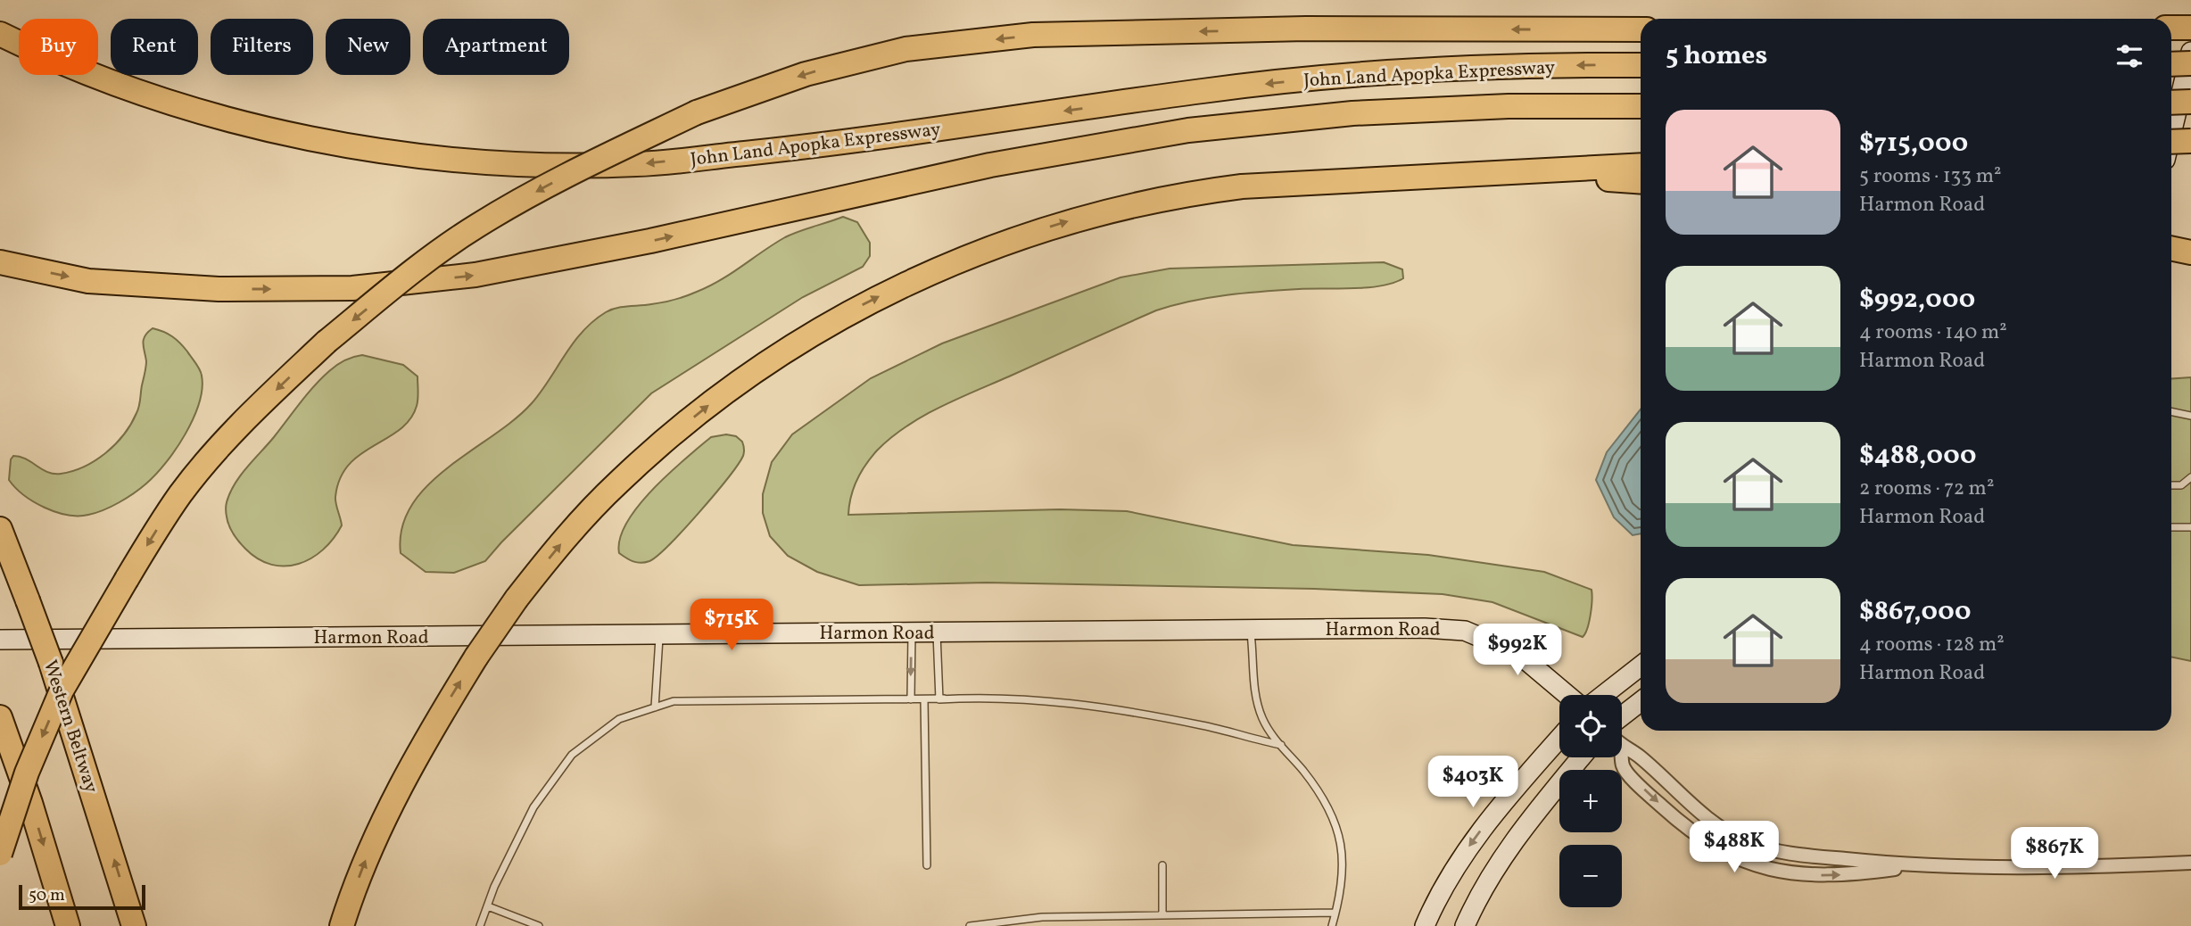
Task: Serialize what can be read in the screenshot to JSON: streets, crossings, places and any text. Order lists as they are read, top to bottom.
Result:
{
  "streets": {
    "highway": ["John Land Apopka Expressway", "Western Beltway"],
    "street": ["Harmon Road"]
  },
  "scale_bar": "50 m",
  "page": {
    "chip": [
      "Buy",
      "Rent",
      "Filters",
      "New",
      "Apartment"
    ],
    "heading": "5 homes",
    "list": [
      {
        "name": "$715,000",
        "note": "5 rooms · 133 m² · Harmon Road"
      },
      {
        "name": "$992,000",
        "note": "4 rooms · 140 m² · Harmon Road"
      },
      {
        "name": "$488,000",
        "note": "2 rooms · 72 m² · Harmon Road"
      },
      {
        "name": "$867,000",
        "note": "4 rooms · 128 m² · Harmon Road"
      }
    ],
    "price": [
      "$715K",
      "$992K",
      "$403K",
      "$488K",
      "$867K"
    ],
    "map_buttons": ["+", "−"],
    "scale": "50 m"
  }
}
